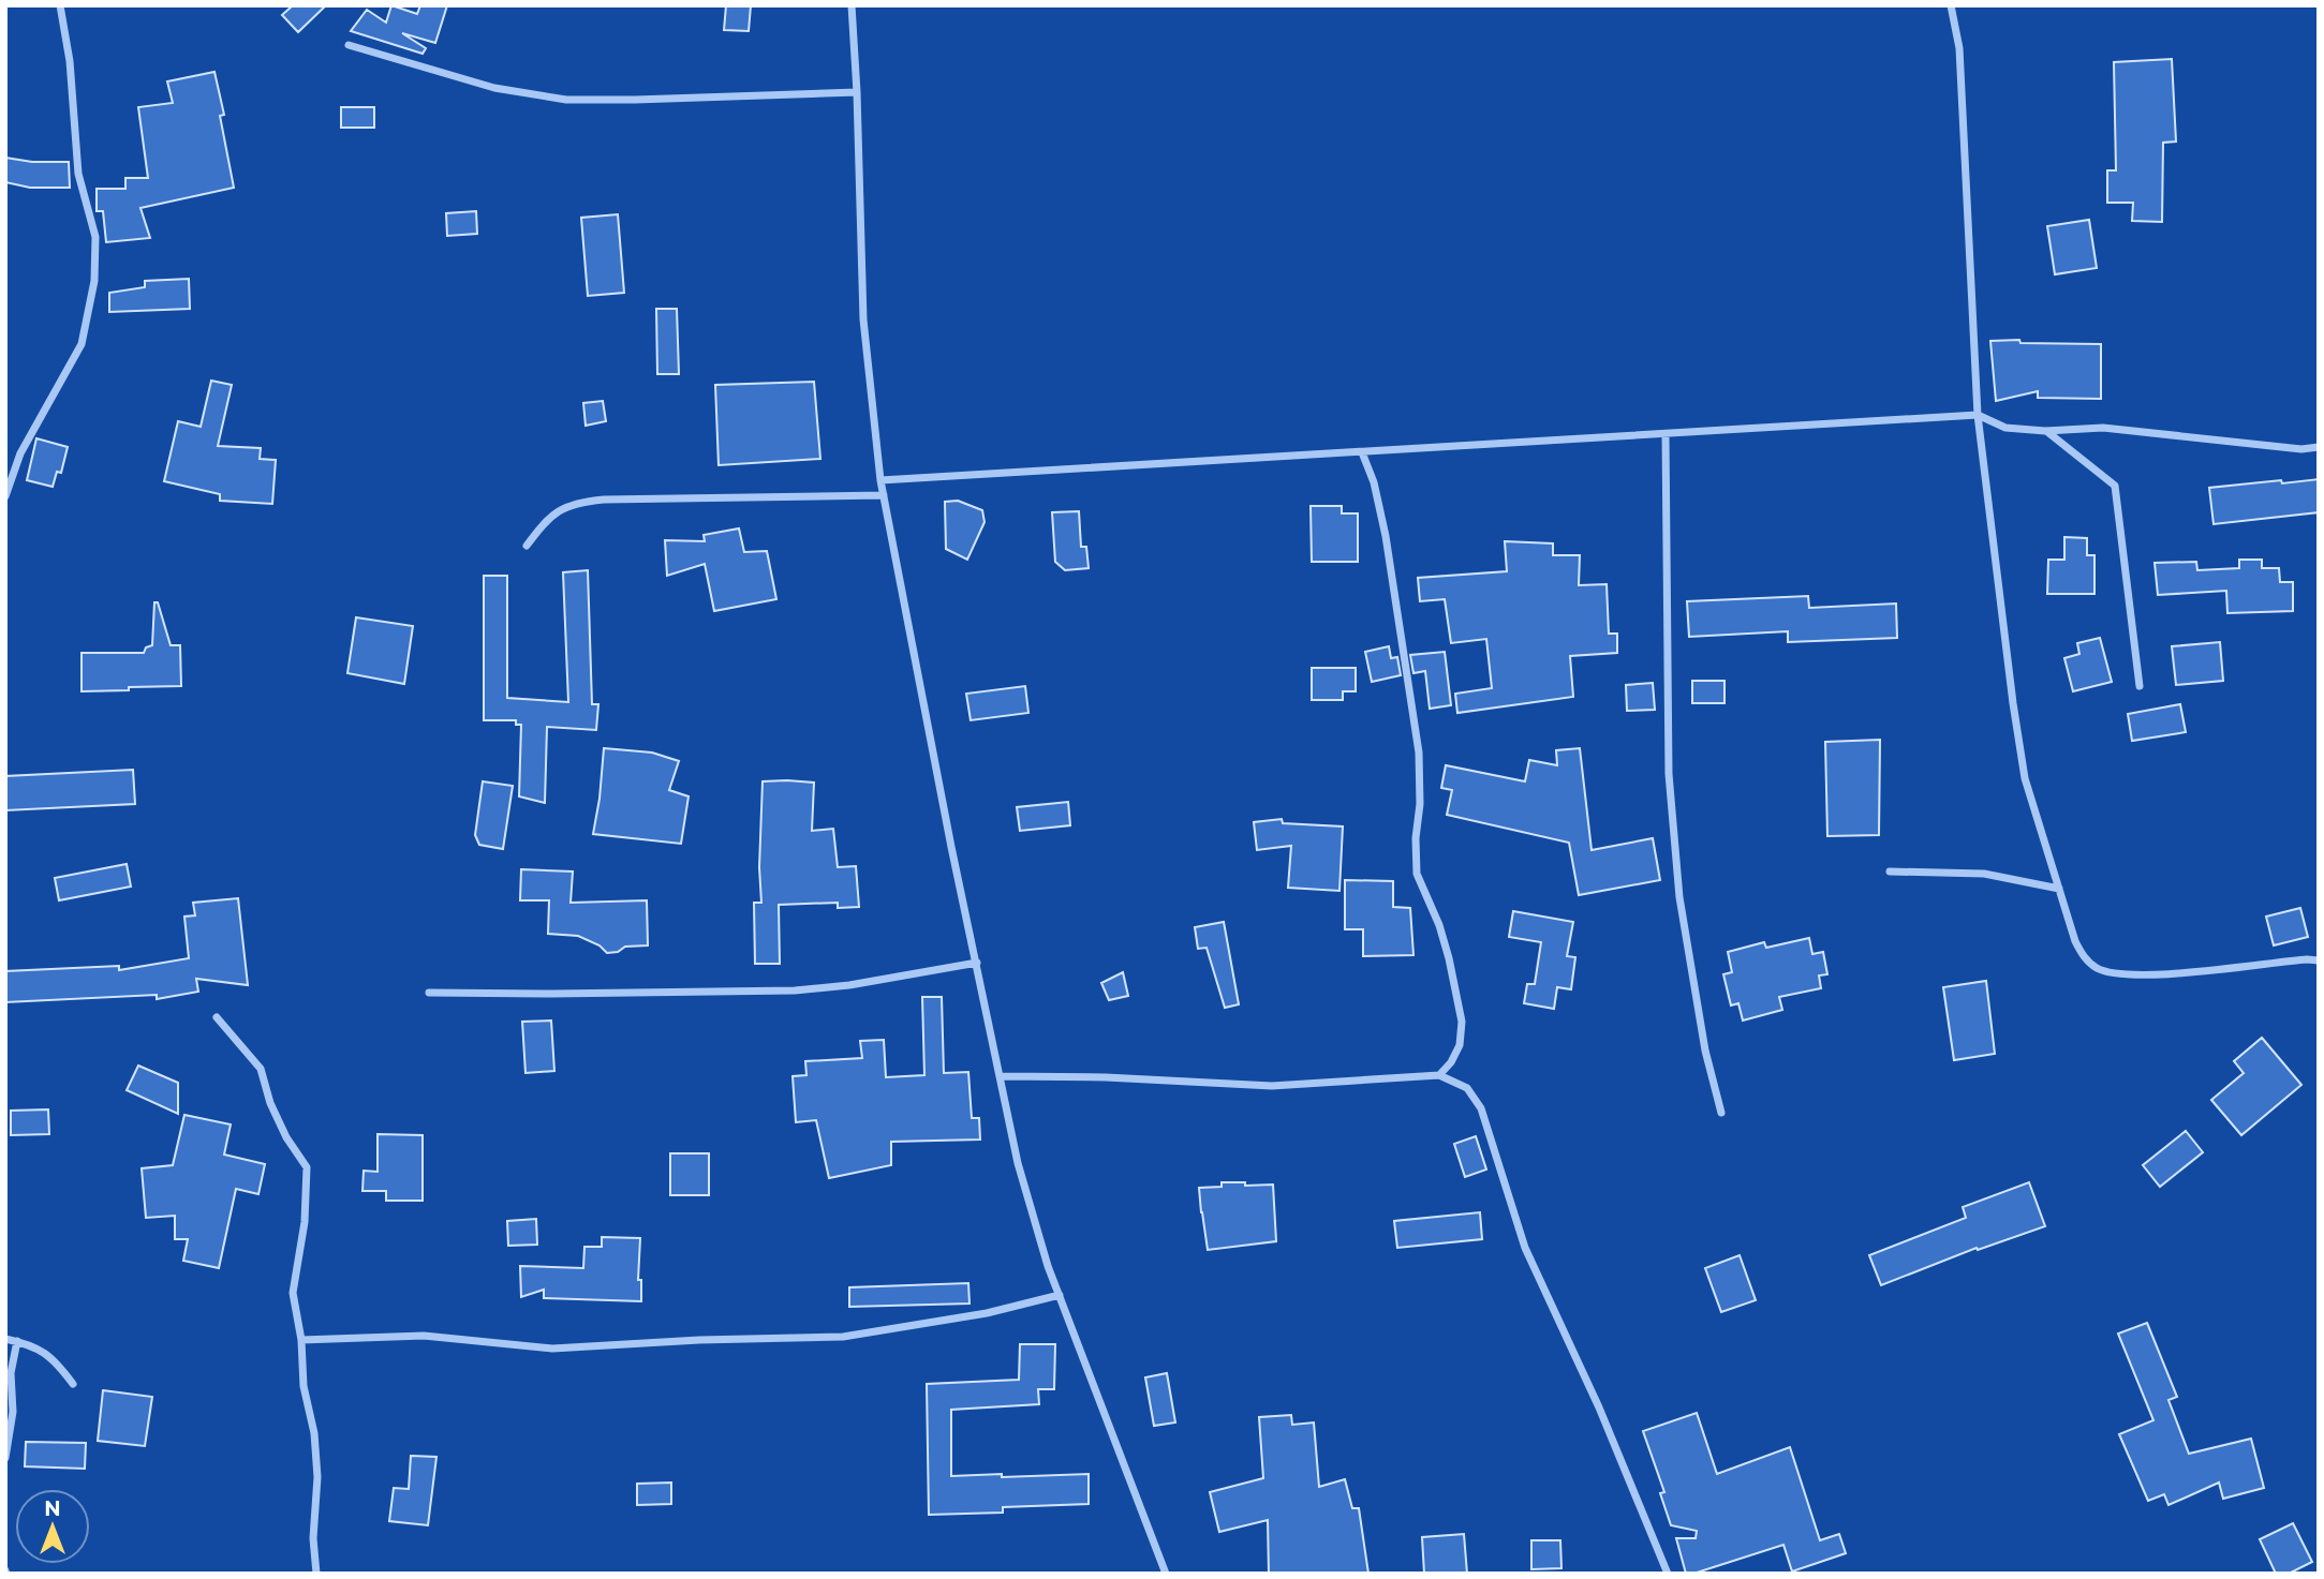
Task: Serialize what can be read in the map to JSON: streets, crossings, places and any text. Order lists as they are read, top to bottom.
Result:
{
  "north": "top"
}
